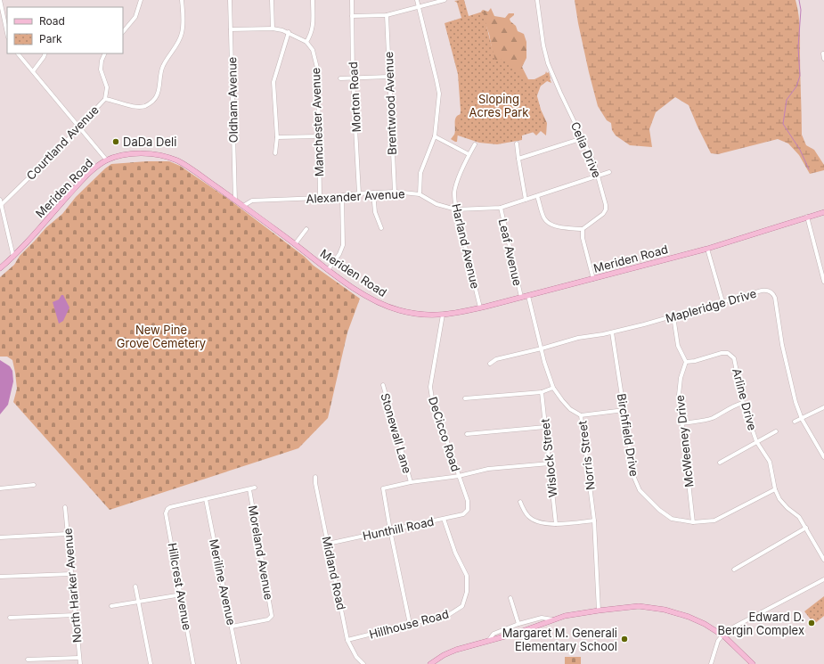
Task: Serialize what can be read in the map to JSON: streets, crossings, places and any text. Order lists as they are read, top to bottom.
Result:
{
  "streets": {
    "main road": ["Meriden Road"],
    "street": [
      "Morton Road",
      "Oldham Avenue",
      "Brentwood Avenue",
      "Manchester Avenue",
      "Courtland Avenue",
      "Celia Drive",
      "Alexander Avenue",
      "Harland Avenue",
      "Leaf Avenue",
      "Mapleridge Drive",
      "Arline Drive",
      "Stonewall Lane",
      "DeCicco Road",
      "Birchfield Drive",
      "McWeeney Drive",
      "Norris Street",
      "Wislock Street",
      "Hunthill Road",
      "Moreland Avenue",
      "Midland Road",
      "Meriline Avenue",
      "North Harker Avenue",
      "Hillcrest Avenue",
      "Hillhouse Road"
    ]
  },
  "crossings": [
    ["Morton Road", "Alexander Avenue"],
    ["Oldham Avenue", "Meriden Road"],
    ["Brentwood Avenue", "Alexander Avenue"],
    ["Manchester Avenue", "Alexander Avenue"],
    ["Celia Drive", "Alexander Avenue"],
    ["Meriden Road", "Alexander Avenue"],
    ["Meriden Road", "Harland Avenue"],
    ["Meriden Road", "Leaf Avenue"],
    ["Meriden Road", "DeCicco Road"],
    ["Meriden Road", "Norris Street"],
    ["Alexander Avenue", "Harland Avenue"],
    ["Alexander Avenue", "Leaf Avenue"],
    ["Mapleridge Drive", "Birchfield Drive"],
    ["Mapleridge Drive", "Norris Street"],
    ["Arline Drive", "Birchfield Drive"],
    ["Arline Drive", "McWeeney Drive"],
    ["DeCicco Road", "Hunthill Road"],
    ["Birchfield Drive", "McWeeney Drive"],
    ["Hunthill Road", "Midland Road"],
    ["Hunthill Road", "Hillhouse Road"],
    ["Moreland Avenue", "Meriline Avenue"],
    ["Midland Road", "Hillhouse Road"],
    ["Meriline Avenue", "Hillcrest Avenue"]
  ],
  "parks": ["Sloping Acres Park", "New Pine Grove Cemetery"],
  "places": ["DaDa Deli", "Edward D. Bergin Complex", "Margaret M. Generali Elementary School"],
  "legend": ["Road", "Park"]
}
